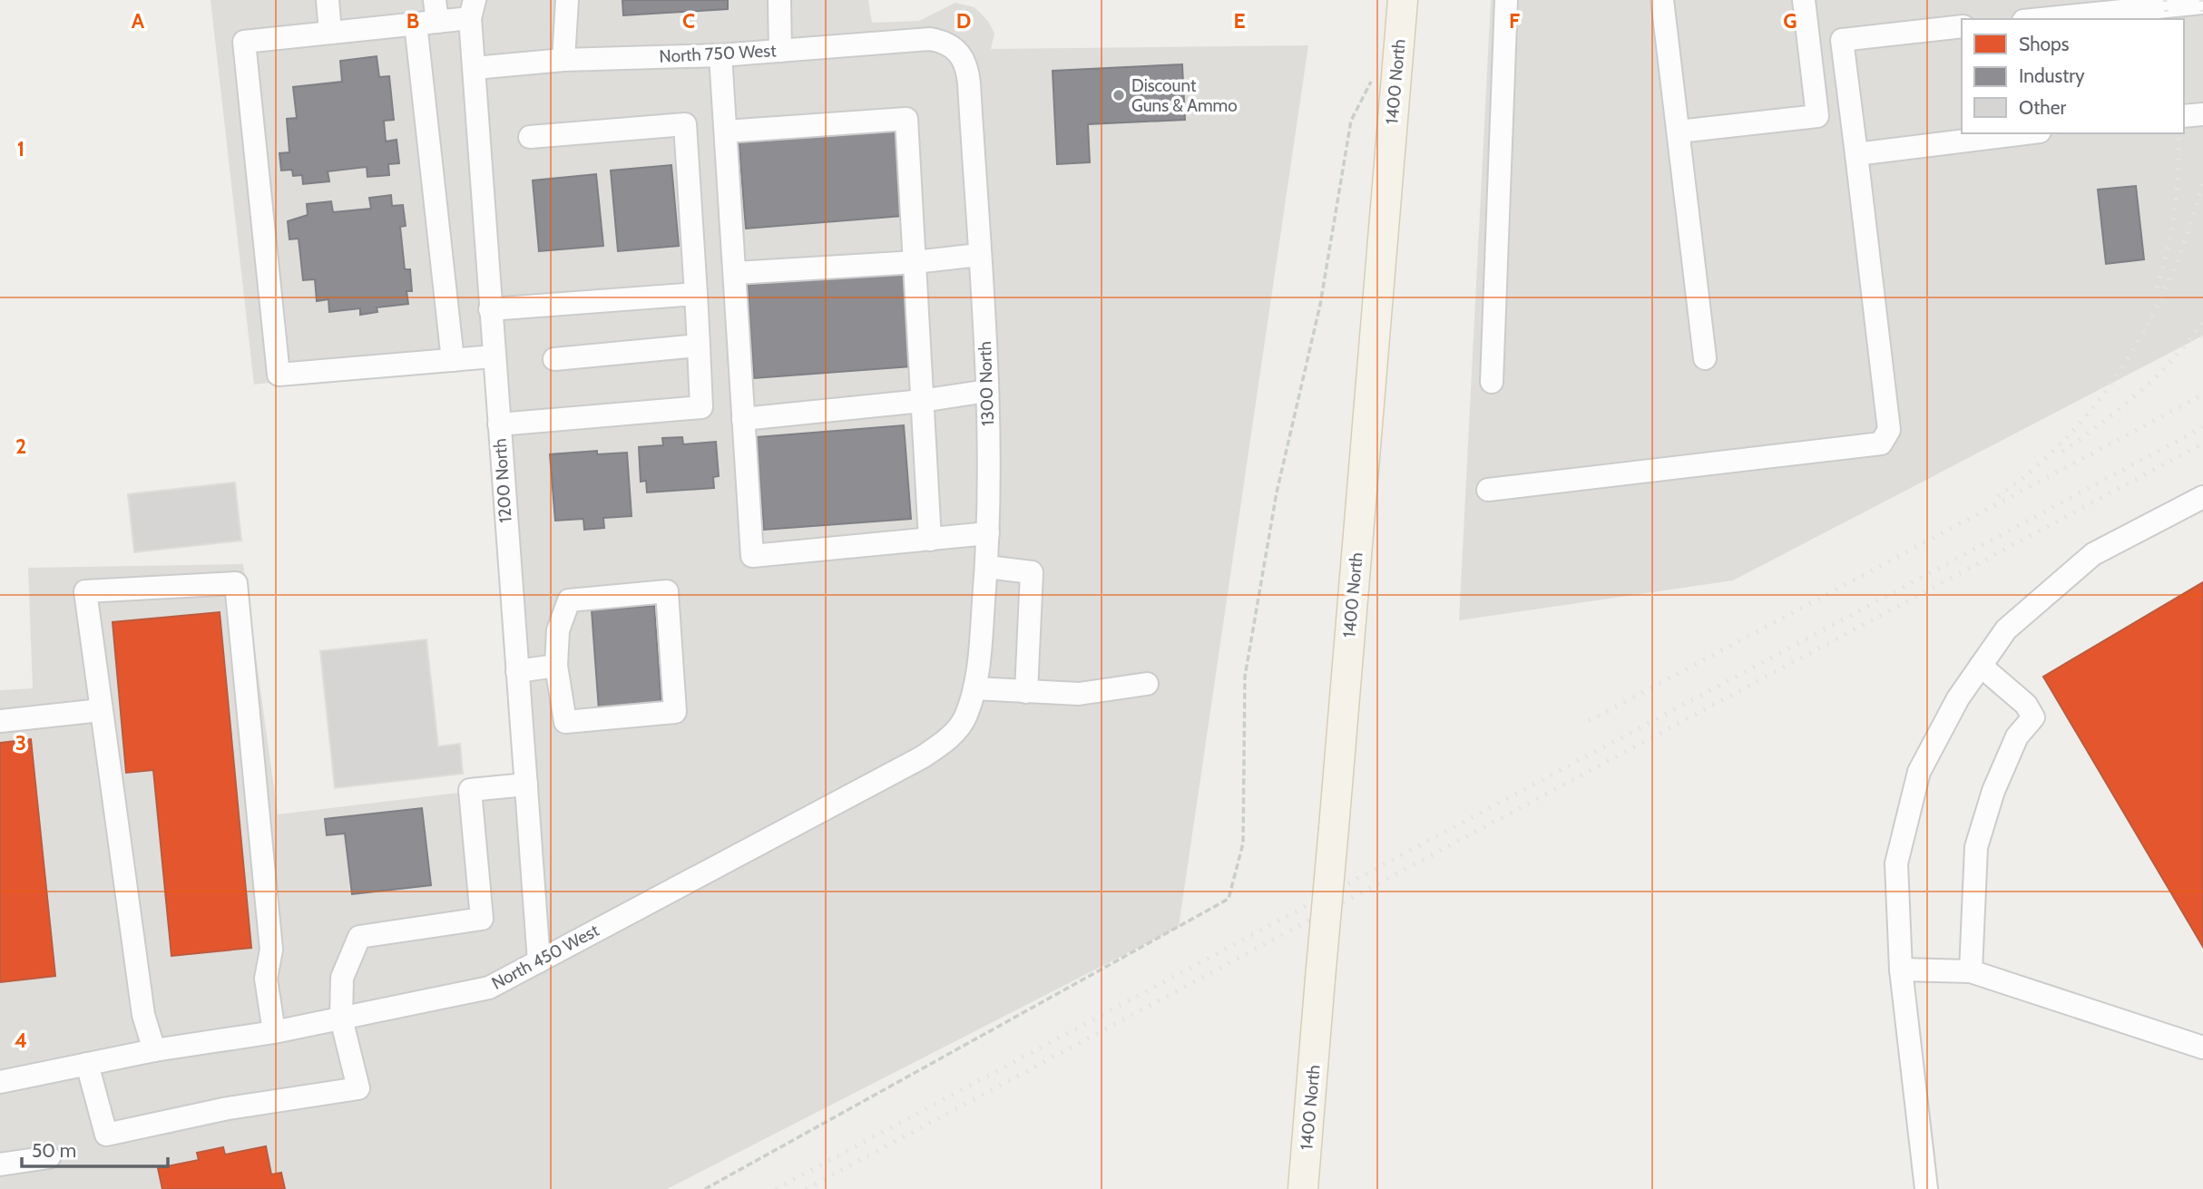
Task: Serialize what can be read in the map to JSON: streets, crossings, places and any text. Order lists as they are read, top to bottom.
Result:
{
  "streets": {
    "main road": ["1400 North"],
    "street": [
      "North 750 West",
      "1300 North",
      "1200 North",
      "North 450 West"
    ]
  },
  "crossings": [
    ["North 750 West", "1300 North"],
    ["North 750 West", "1200 North"],
    ["1300 North", "North 450 West"],
    ["1200 North", "North 450 West"]
  ],
  "places": ["Discount Guns & Ammo"],
  "legend": ["Shops", "Industry", "Other"],
  "scale_bar": "50 m",
  "grid": {
    "columns": [
      "A",
      "B",
      "C",
      "D",
      "E",
      "F",
      "G"
    ],
    "rows": [
      "1",
      "2",
      "3",
      "4"
    ]
  }
}
